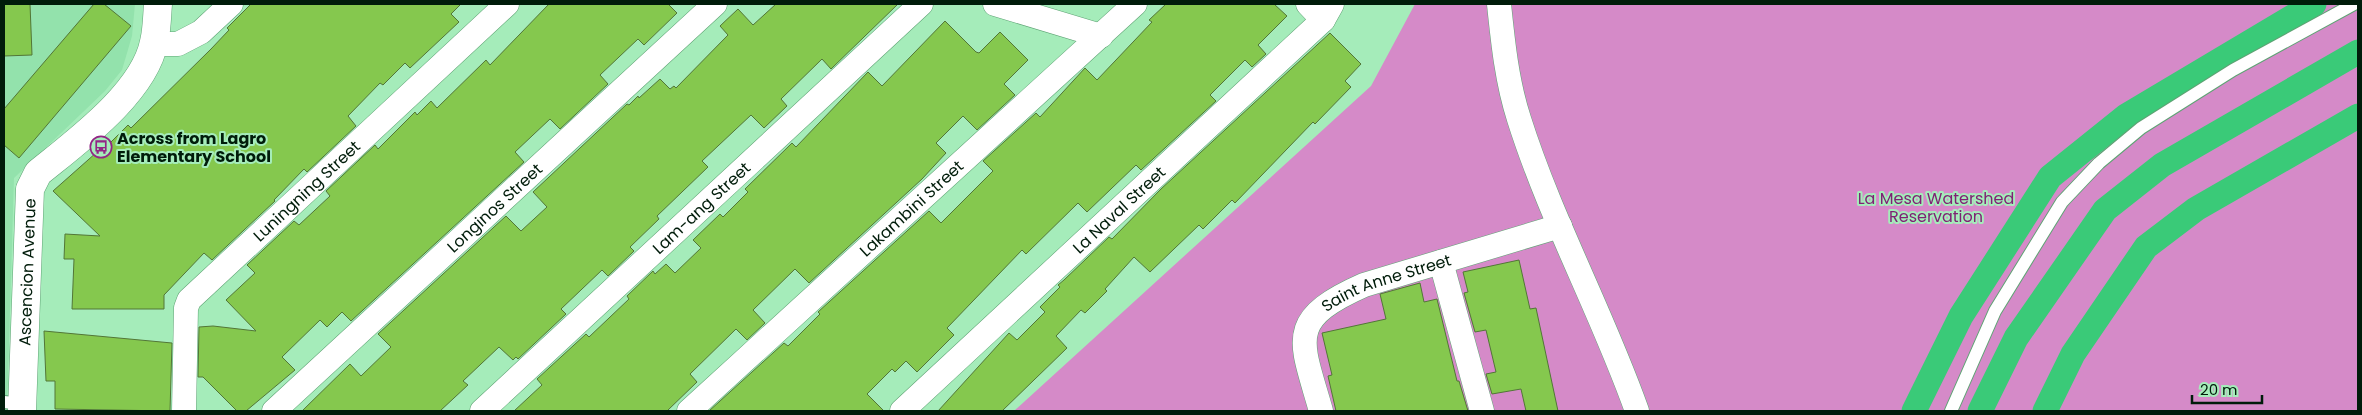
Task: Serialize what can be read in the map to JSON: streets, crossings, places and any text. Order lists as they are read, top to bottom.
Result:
{
  "streets": {
    "street": [
      "Luningning Street",
      "Longinos Street",
      "Lam-ang Street",
      "Lakambini Street",
      "La Naval Street",
      "Ascencion Avenue",
      "Saint Anne Street"
    ]
  },
  "parks": ["La Mesa Watershed Reservation"],
  "places": {
    "bus stop": ["Across from Lagro Elementary School"]
  },
  "scale_bar": "20 m"
}
